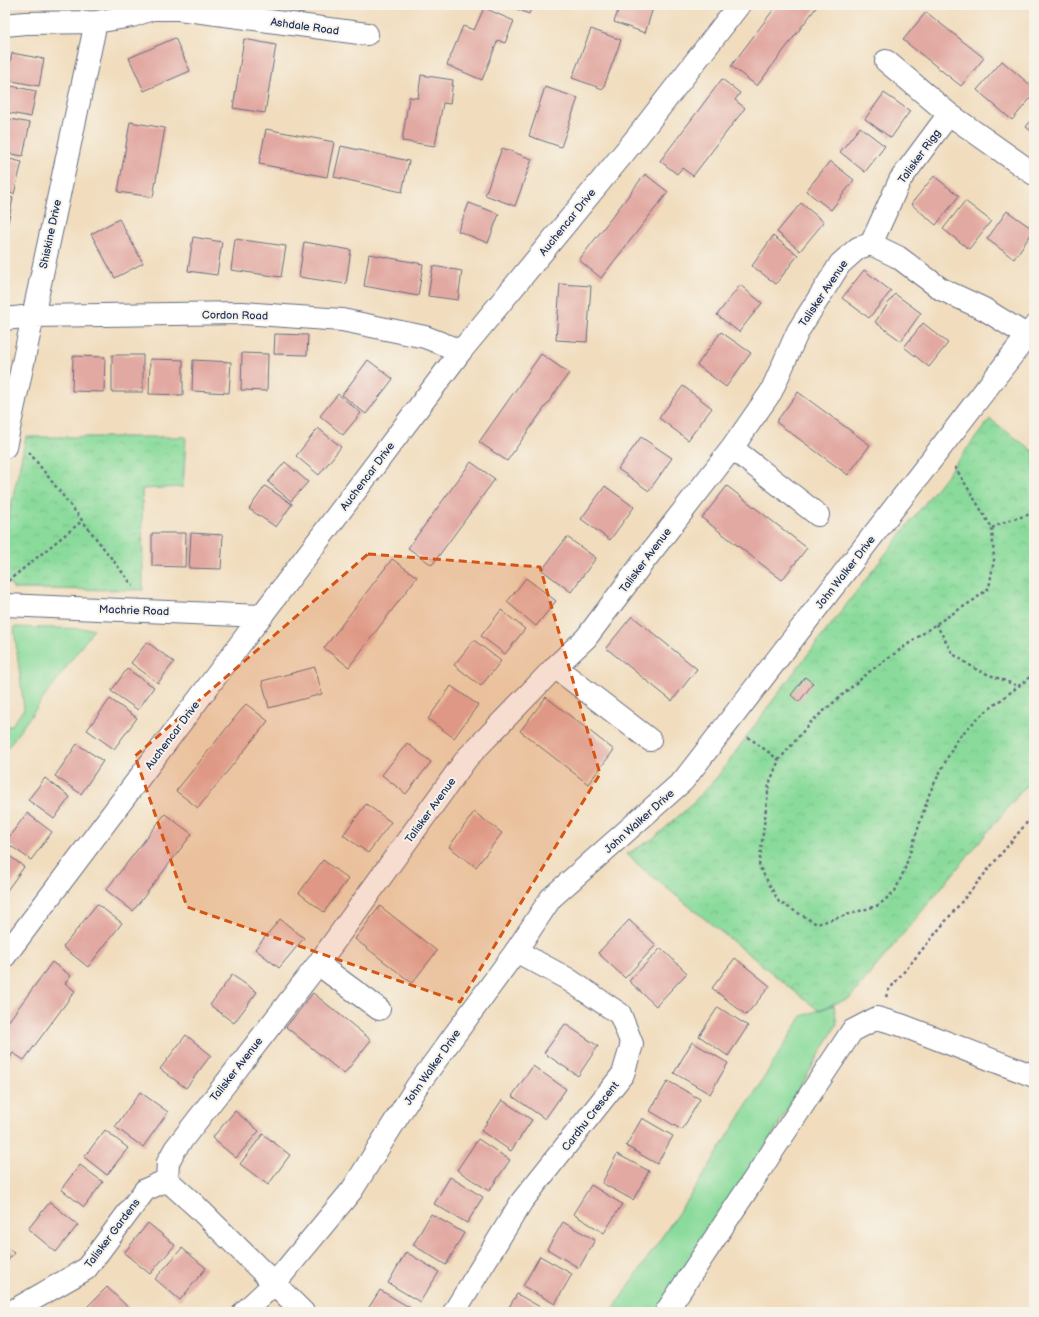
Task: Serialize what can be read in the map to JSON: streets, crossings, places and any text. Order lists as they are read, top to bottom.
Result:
{
  "streets": {
    "street": [
      "Ashdale Road",
      "Talisker Rigg",
      "Auchencar Drive",
      "Shiskine Drive",
      "Talisker Avenue",
      "Cordon Road",
      "John Walker Drive",
      "Machrie Road",
      "Cardhu Crescent",
      "Talisker Gardens"
    ]
  },
  "crossings": [
    ["Ashdale Road", "Shiskine Drive"],
    ["Talisker Rigg", "Talisker Avenue"],
    ["Auchencar Drive", "Cordon Road"],
    ["Auchencar Drive", "Machrie Road"],
    ["Shiskine Drive", "Cordon Road"],
    ["Talisker Avenue", "Talisker Gardens"],
    ["John Walker Drive", "Cardhu Crescent"]
  ]
}
